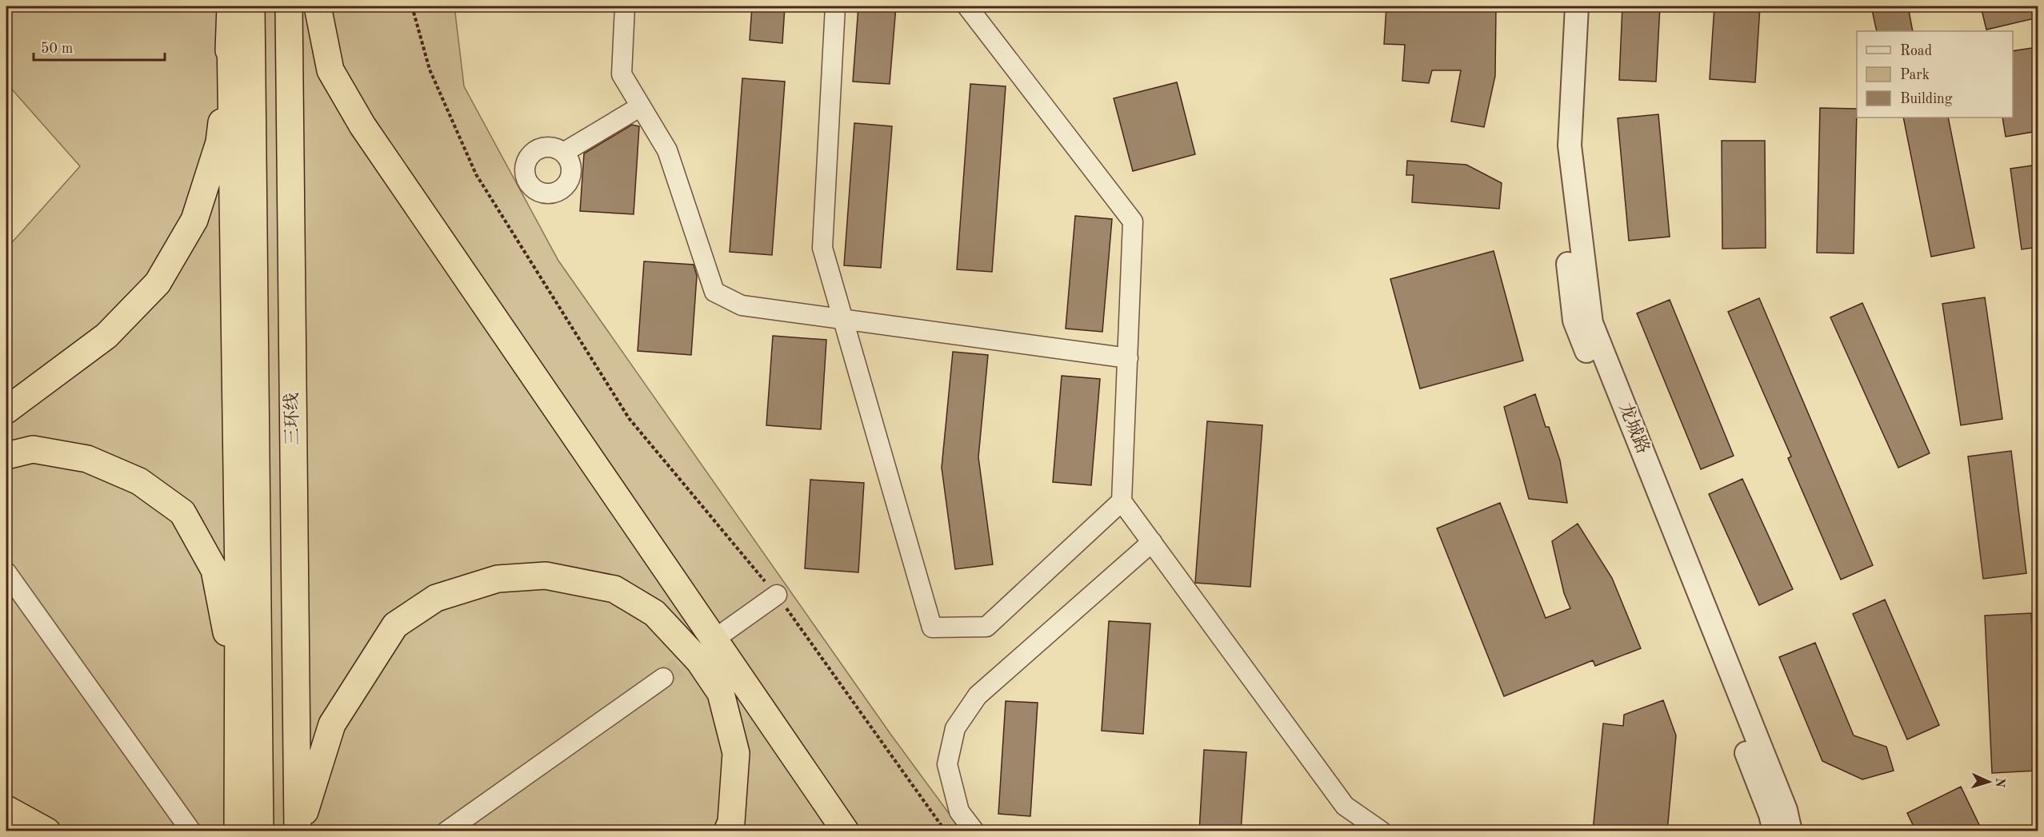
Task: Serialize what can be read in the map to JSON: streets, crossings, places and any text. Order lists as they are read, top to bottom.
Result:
{
  "streets": {
    "highway": ["三环线"],
    "street": ["龙城路"]
  },
  "legend": ["Road", "Park", "Building"],
  "scale_bar": "50 m",
  "north": "right"
}
